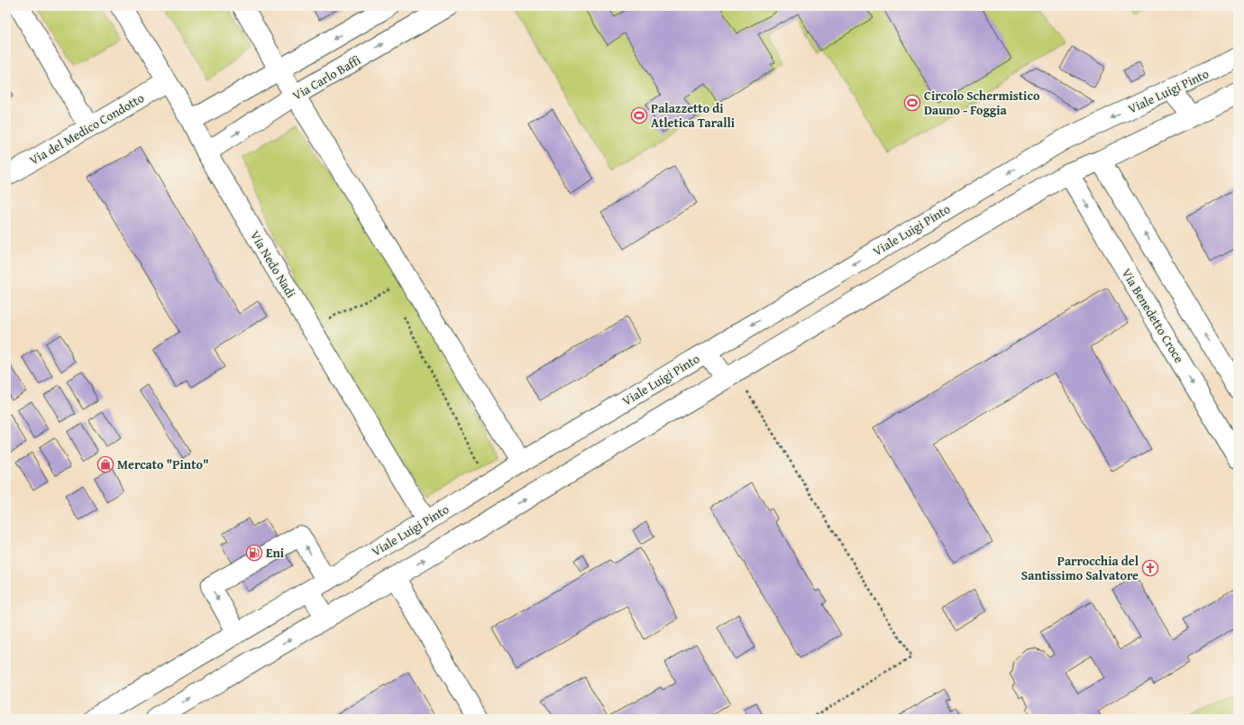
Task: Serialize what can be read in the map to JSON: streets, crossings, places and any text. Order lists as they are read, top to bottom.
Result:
{
  "streets": {
    "street": [
      "Via Carlo Baffi",
      "Viale Luigi Pinto",
      "Via del Medico Condotto",
      "Via Nedo Nadi",
      "Via Benedetto Croce"
    ]
  },
  "crossings": [
    ["Via Carlo Baffi", "Via Nedo Nadi"],
    ["Viale Luigi Pinto", "Via Nedo Nadi"],
    ["Via del Medico Condotto", "Via Nedo Nadi"]
  ],
  "places": {
    "sports": ["Circolo Schermistico Dauno - Foggia", "Palazzetto di Atletica Taralli"],
    "shop": ["Mercato \"Pinto\""],
    "fuel station": ["Eni"],
    "church": ["Parrocchia del Santissimo Salvatore"]
  }
}
